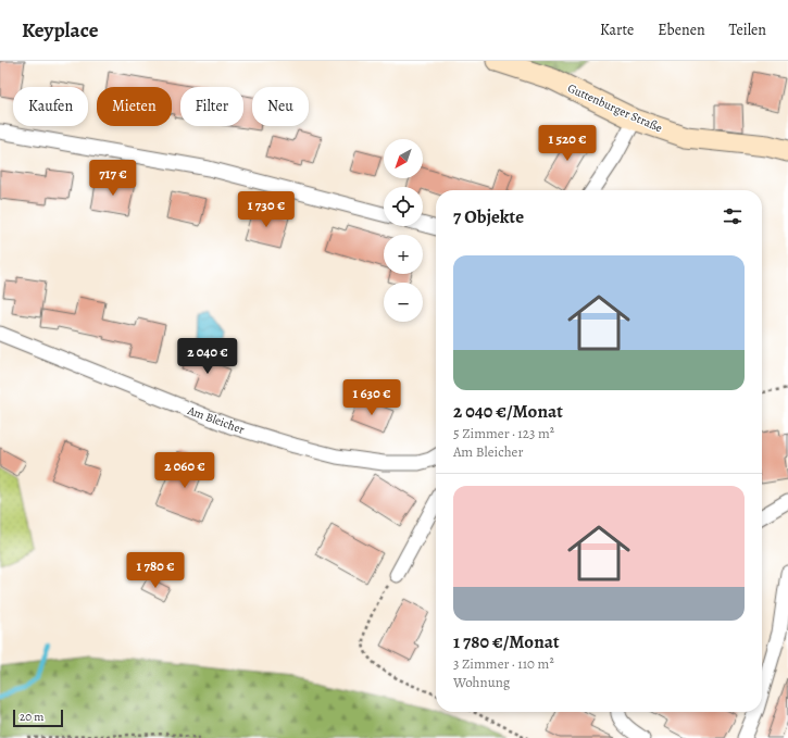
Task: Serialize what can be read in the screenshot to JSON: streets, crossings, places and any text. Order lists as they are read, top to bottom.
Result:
{
  "streets": {
    "street": ["Guttenburger Straße", "Am Bleicher"]
  },
  "scale_bar": "20 m",
  "north": "bottom left",
  "page": {
    "header": "Keyplace",
    "nav": ["Karte", "Ebenen", "Teilen"],
    "chip": [
      "Kaufen",
      "Mieten",
      "Filter",
      "Neu"
    ],
    "price": [
      "1 520 €",
      "717 €",
      "1 730 €",
      "2 040 €",
      "1 630 €",
      "2 060 €",
      "1 780 €"
    ],
    "map_buttons": ["+", "−"],
    "heading": "7 Objekte",
    "list": [
      {
        "name": "2 040 €/Monat",
        "note": "5 Zimmer · 123 m² · Am Bleicher"
      },
      {
        "name": "1 780 €/Monat",
        "note": "3 Zimmer · 110 m² · Wohnung"
      }
    ],
    "scale": "20 m"
  }
}
